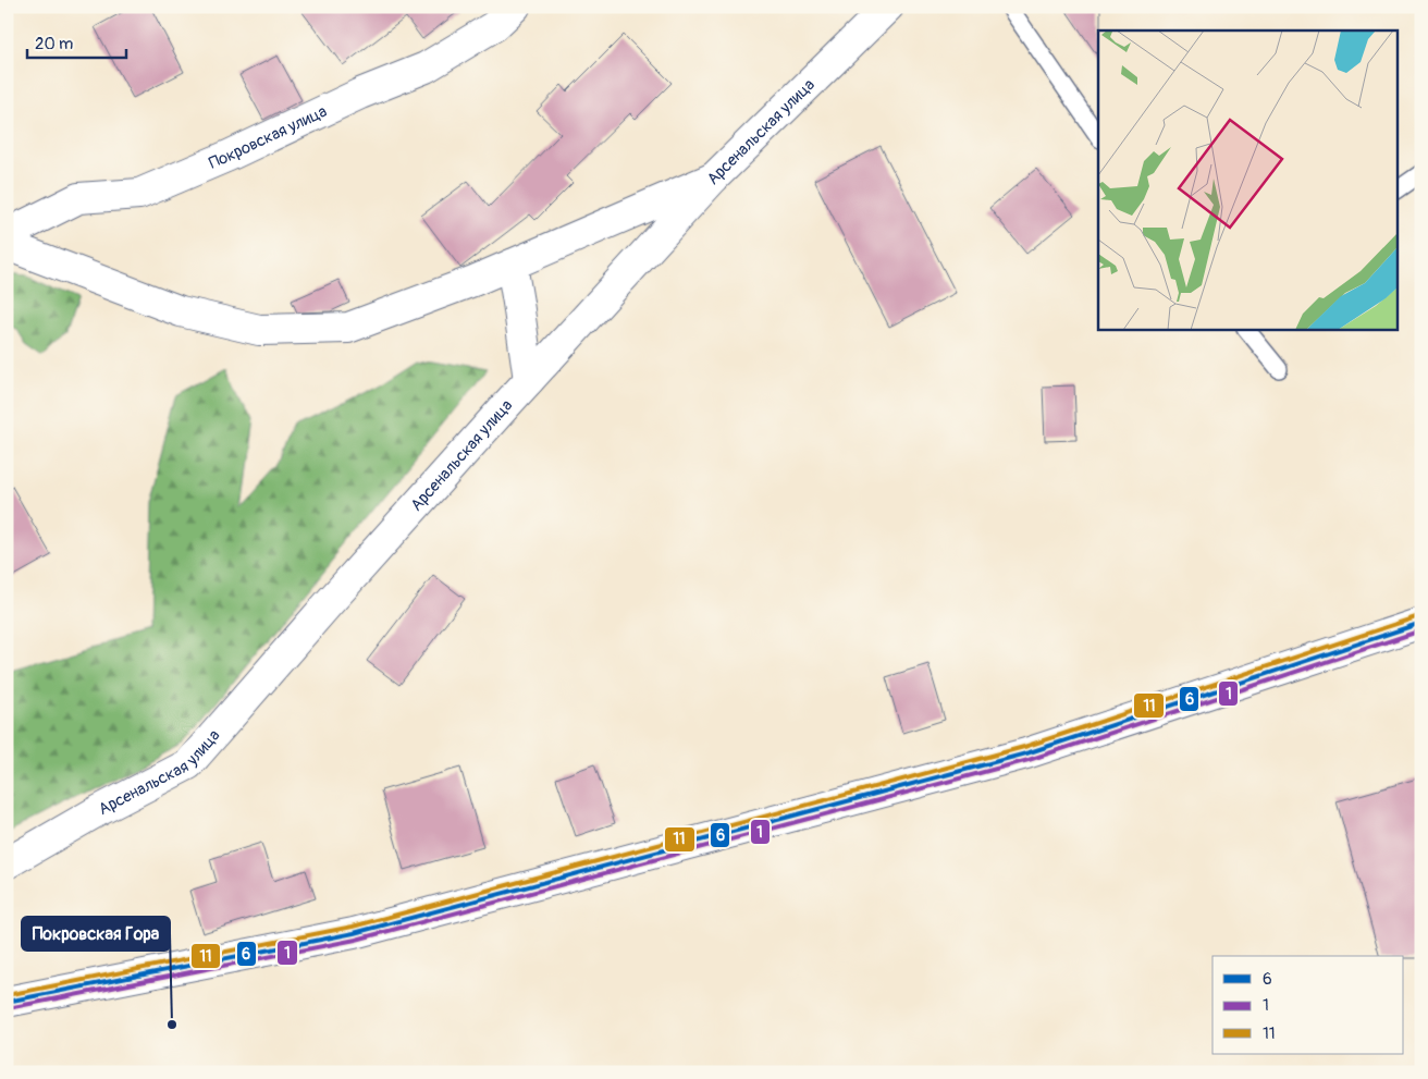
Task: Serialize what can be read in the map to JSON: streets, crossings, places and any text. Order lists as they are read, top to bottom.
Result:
{
  "streets": {
    "street": ["Арсенальская улица", "Покровская улица"]
  },
  "places": ["Покровская Гора"],
  "lines": ["transit line 11", "transit line 6", "transit line 1"],
  "legend": ["6", "1", "11"],
  "scale_bar": "20 m"
}
